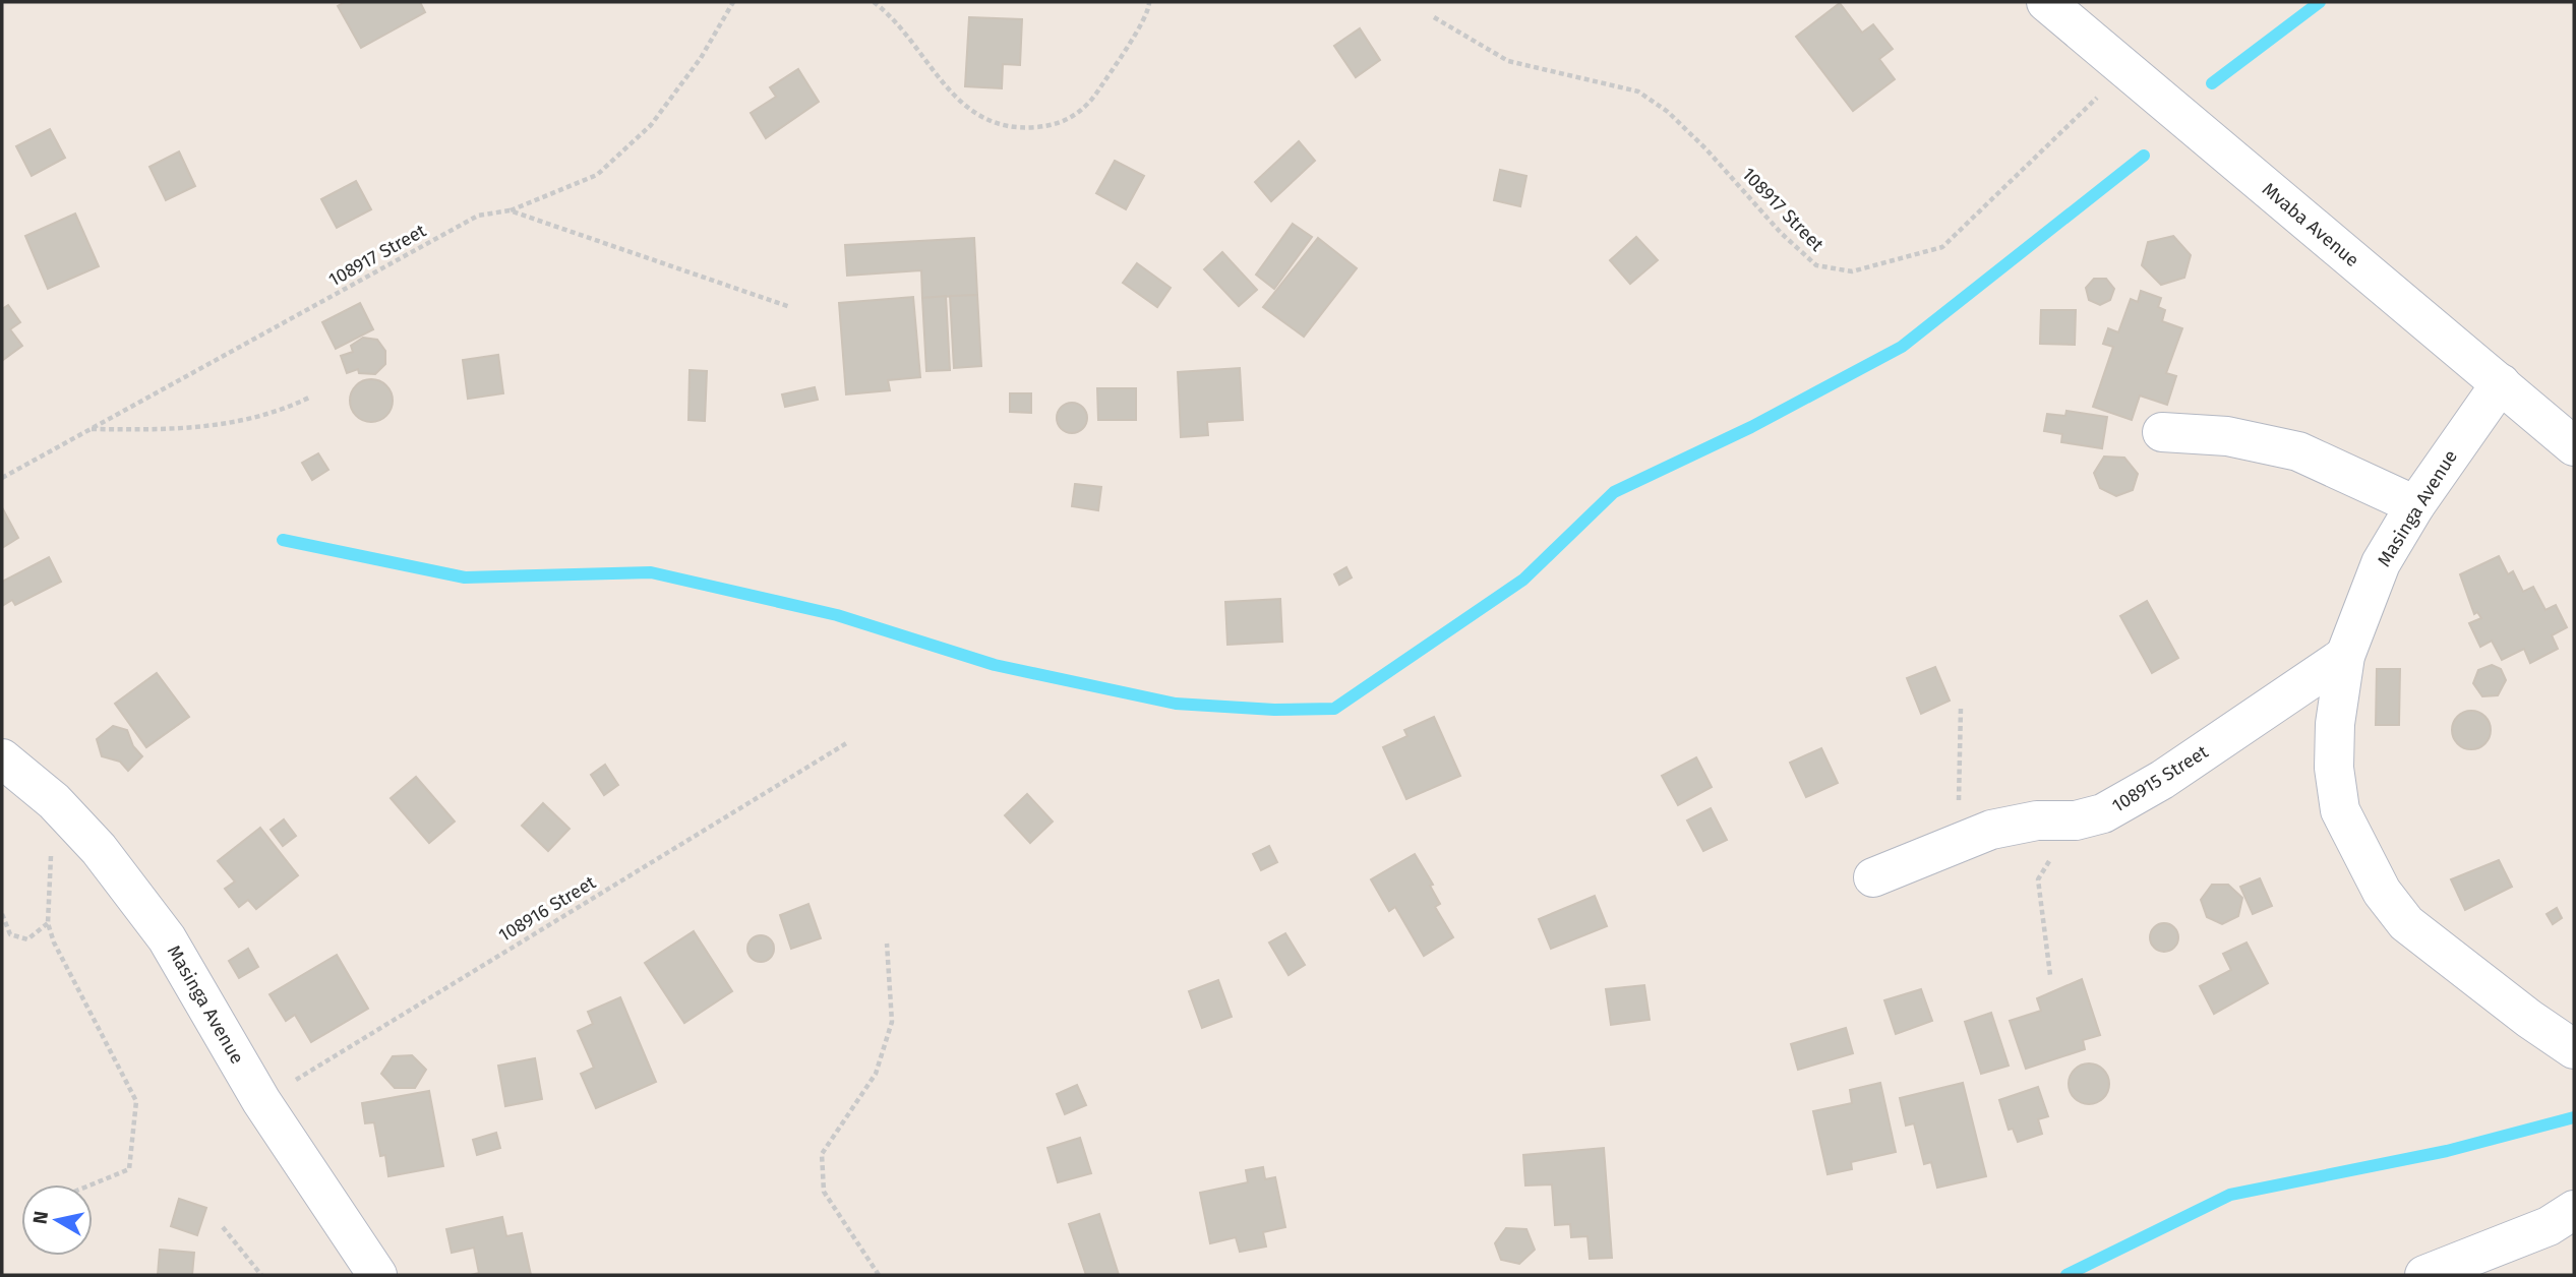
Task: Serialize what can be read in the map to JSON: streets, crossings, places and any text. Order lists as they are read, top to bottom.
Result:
{
  "streets": {
    "street": ["Mvaba Avenue", "Masinga Avenue", "108915 Street"],
    "path": ["108917 Street", "108916 Street"]
  },
  "crossings": [
    ["108917 Street", "Mvaba Avenue"],
    ["Mvaba Avenue", "Masinga Avenue"],
    ["Masinga Avenue", "108915 Street"],
    ["Masinga Avenue", "108916 Street"]
  ],
  "north": "left"
}
